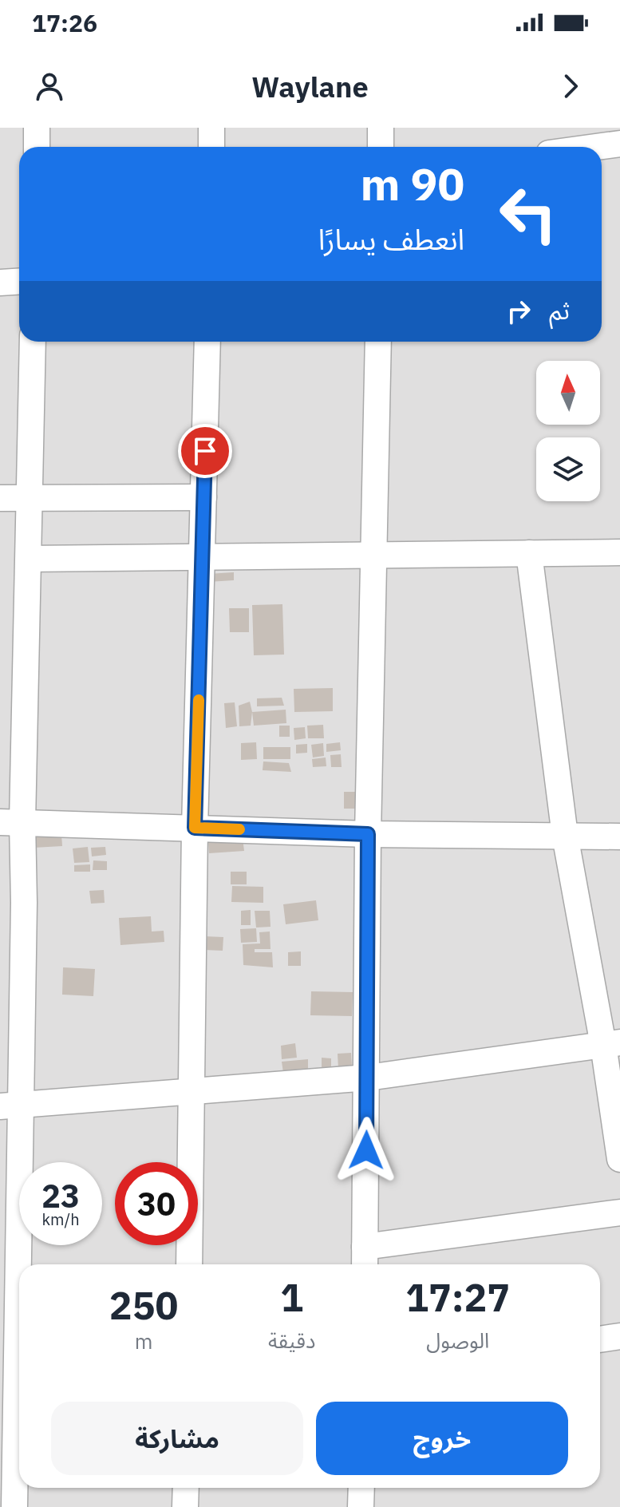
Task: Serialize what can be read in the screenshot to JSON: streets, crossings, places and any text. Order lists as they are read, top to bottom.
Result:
{
  "north": "top",
  "page": {
    "status": "17:26",
    "header": "Waylane",
    "turn": ["90 m", "انعطف يسارًا"],
    "then": "ثم",
    "speed": "23 km/h",
    "limit": "30",
    "eta": [
      "17:27",
      "الوصول",
      "1",
      "دقيقة",
      "250",
      "m"
    ],
    "buttons": ["خروج", "مشاركة"]
  }
}
